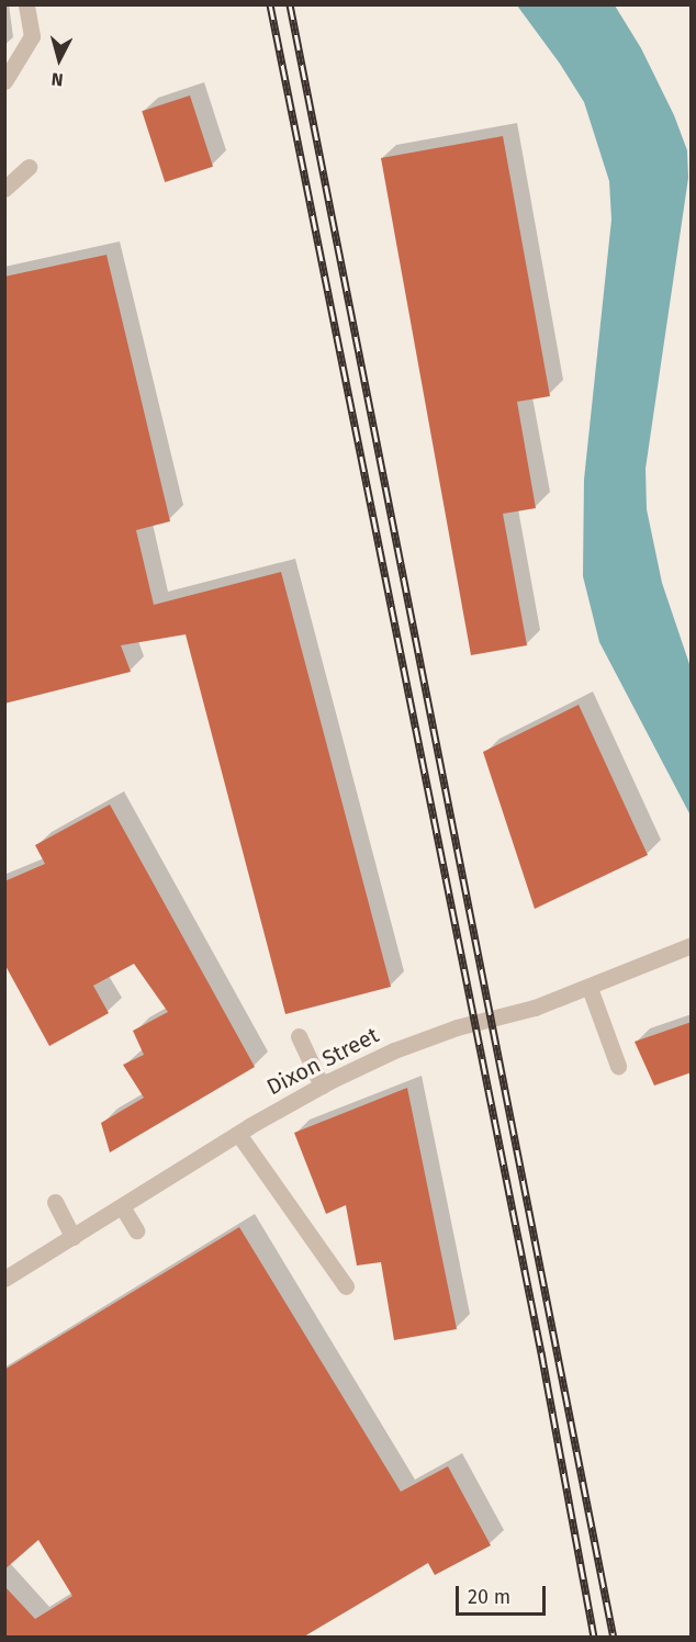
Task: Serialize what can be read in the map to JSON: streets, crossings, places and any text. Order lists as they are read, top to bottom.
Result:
{
  "streets": {
    "street": ["Dixon Street"]
  },
  "scale_bar": "20 m",
  "north": "bottom"
}
